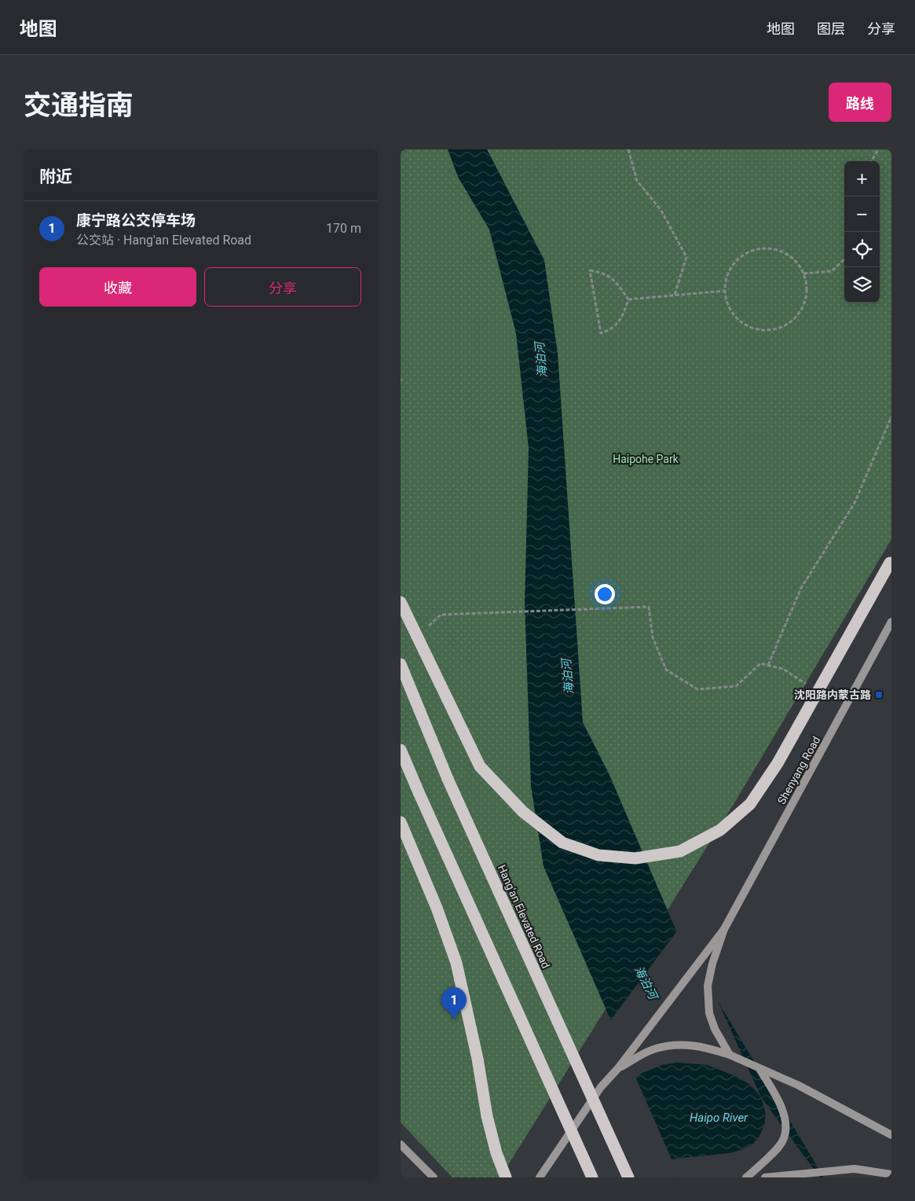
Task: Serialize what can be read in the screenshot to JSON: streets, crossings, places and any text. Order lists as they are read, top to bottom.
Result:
{
  "streets": {
    "highway": ["Hang'an Elevated Road"],
    "main road": ["Shenyang Road"]
  },
  "water": ["海泊河", "Haipo River"],
  "parks": ["Haipohe Park"],
  "places": {
    "transit": ["沈阳路内蒙古路"]
  },
  "page": {
    "header": "地图",
    "nav": ["地图", "图层", "分享"],
    "title": "交通指南",
    "buttons": [
      "路线",
      ["收藏", "分享"]
    ],
    "heading": "附近",
    "map_buttons": ["+", "−"],
    "list": [
      {
        "mark": "1",
        "name": "康宁路公交停车场",
        "note": "公交站 · Hang'an Elevated Road",
        "value": "170 m"
      }
    ],
    "pins": "1"
  }
}
